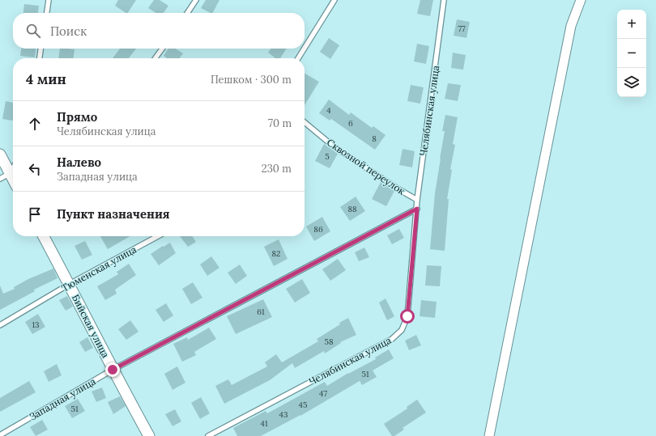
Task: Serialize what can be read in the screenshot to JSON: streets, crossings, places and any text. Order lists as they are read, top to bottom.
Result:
{
  "streets": {
    "street": ["Бийская улица"],
    "lane": [
      "Челябинская улица",
      "Сквозной переулок",
      "Тюменская улица",
      "Западная улица"
    ]
  },
  "crossings": [
    ["Челябинская улица", "Сквозной переулок"],
    ["Челябинская улица", "Западная улица"],
    ["Тюменская улица", "Бийская улица"],
    ["Бийская улица", "Западная улица"]
  ],
  "house_numbers": [
    "77",
    "4",
    "6",
    "8",
    "5",
    "88",
    "86",
    "82",
    "61",
    "13",
    "58",
    "51",
    "47",
    "45",
    "51",
    "43",
    "41"
  ],
  "page": {
    "map_buttons": ["+", "−"],
    "search": "Поиск",
    "heading": ["4 мин", "Пешком · 300 m"],
    "list": [
      ["Прямо", "Челябинская улица", "70 m"],
      ["Налево", "Западная улица", "230 m"],
      "Пункт назначения"
    ]
  }
}
